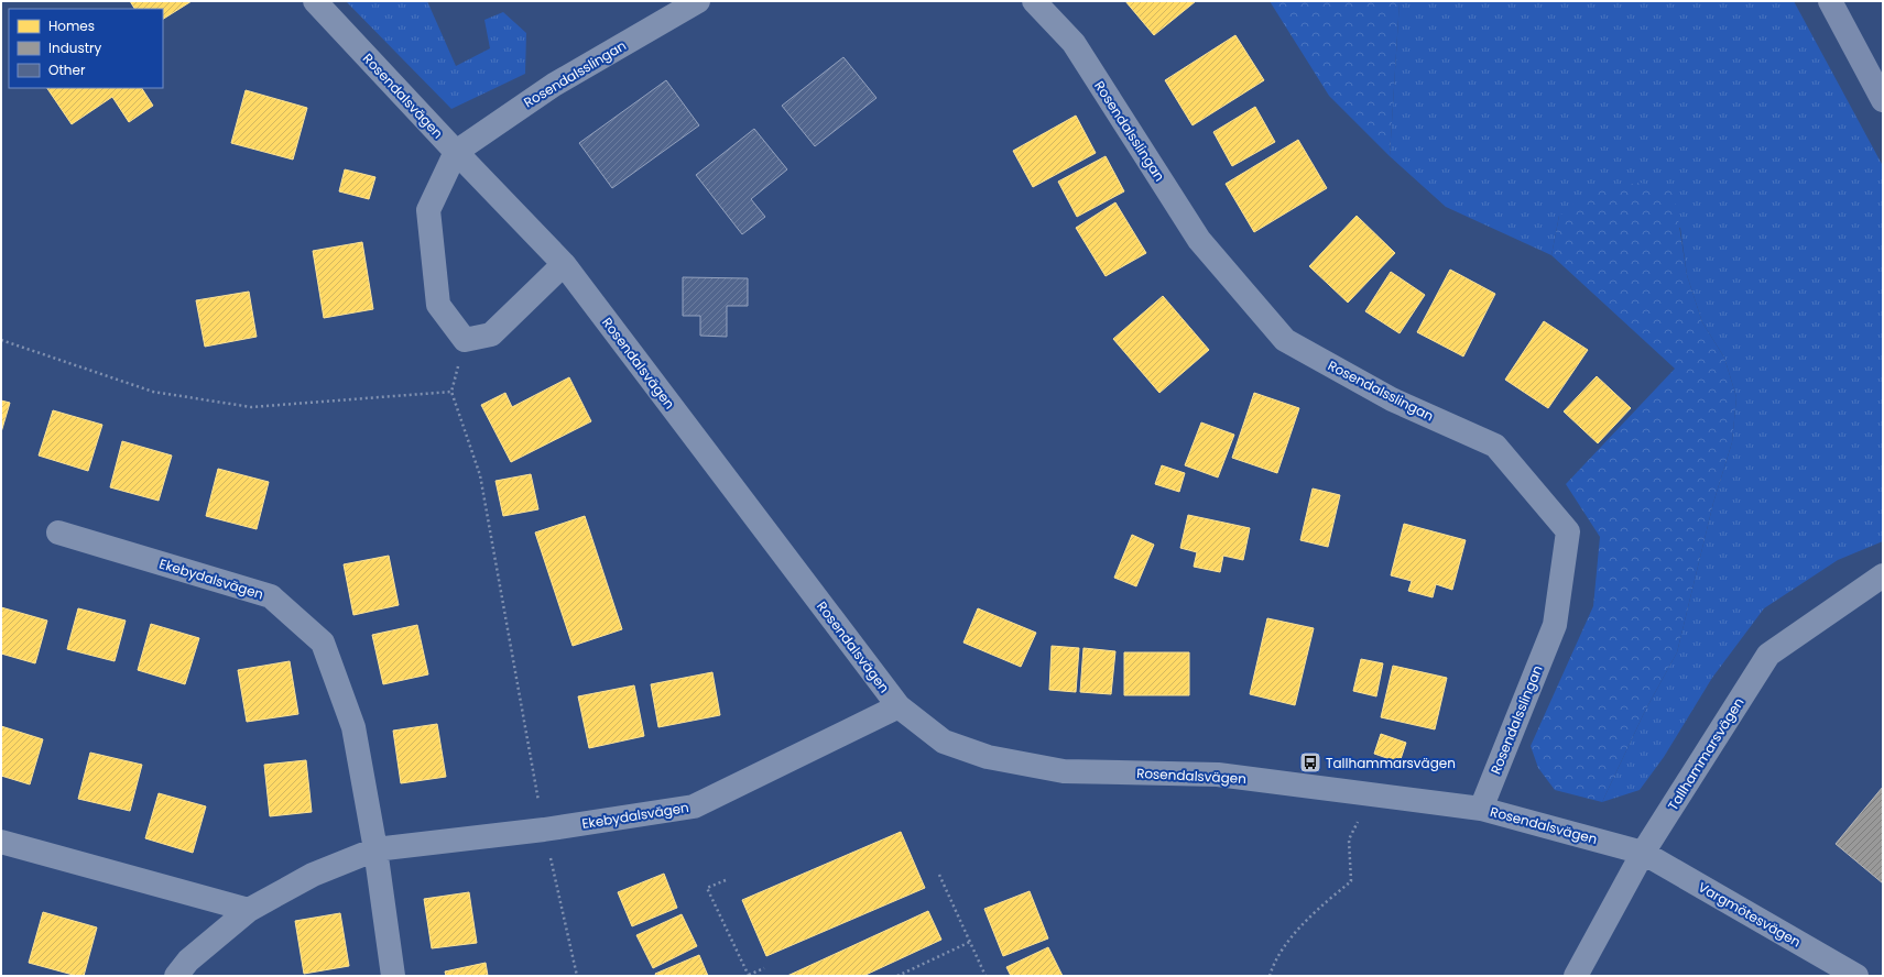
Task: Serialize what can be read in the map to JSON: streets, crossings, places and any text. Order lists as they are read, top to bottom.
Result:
{
  "streets": {
    "street": [
      "Rosendalsslingan",
      "Rosendalsvägen",
      "Ekebydalsvägen",
      "Tallhammarsvägen",
      "Vargmötesvägen"
    ]
  },
  "crossings": [
    ["Rosendalsslingan", "Rosendalsvägen"],
    ["Rosendalsvägen", "Ekebydalsvägen"],
    ["Rosendalsvägen", "Tallhammarsvägen"],
    ["Rosendalsvägen", "Vargmötesvägen"],
    ["Tallhammarsvägen", "Vargmötesvägen"]
  ],
  "places": {
    "bus stop": ["Tallhammarsvägen"]
  },
  "legend": ["Homes", "Industry", "Other"]
}
